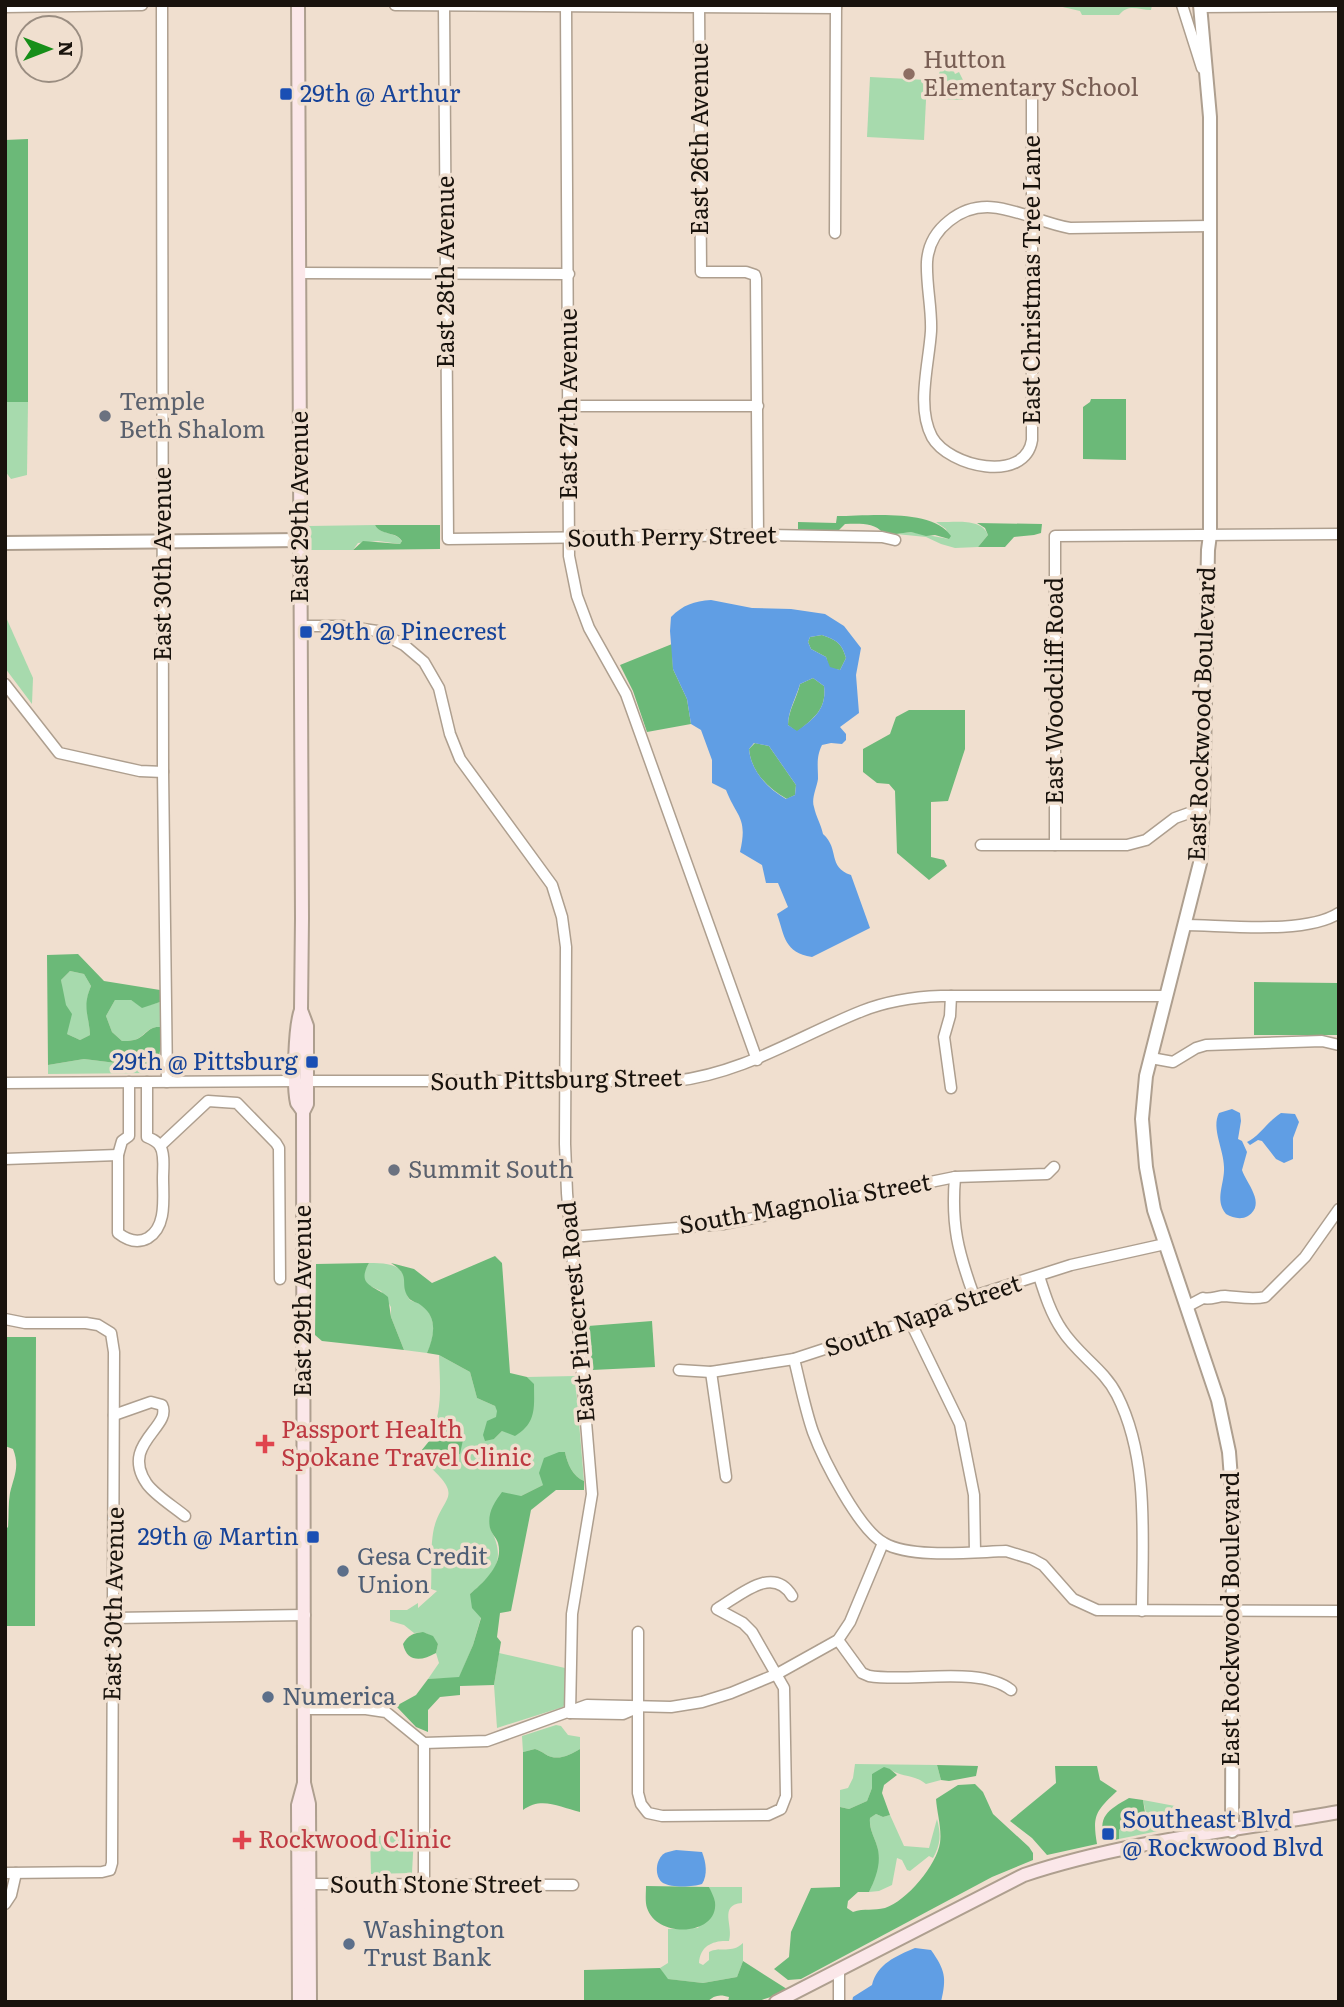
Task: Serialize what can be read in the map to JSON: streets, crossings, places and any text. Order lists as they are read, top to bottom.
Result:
{
  "streets": {
    "main road": ["East 29th Avenue"],
    "street": [
      "East 26th Avenue",
      "East 28th Avenue",
      "East Christmas Tree Lane",
      "East 27th Avenue",
      "South Perry Street",
      "East 30th Avenue",
      "East Woodcliff Road",
      "East Rockwood Boulevard",
      "South Pittsburg Street",
      "South Magnolia Street",
      "East Pinecrest Road",
      "South Napa Street",
      "South Stone Street"
    ]
  },
  "crossings": [
    ["East 28th Avenue", "South Perry Street"],
    ["East 27th Avenue", "South Perry Street"],
    ["East 27th Avenue", "South Pittsburg Street"],
    ["East 29th Avenue", "South Pittsburg Street"],
    ["East 29th Avenue", "East Pinecrest Road"],
    ["East 29th Avenue", "South Stone Street"],
    ["East 30th Avenue", "South Pittsburg Street"],
    ["East Woodcliff Road", "East Rockwood Boulevard"],
    ["East Rockwood Boulevard", "South Pittsburg Street"],
    ["East Rockwood Boulevard", "South Napa Street"],
    ["South Pittsburg Street", "East Pinecrest Road"],
    ["South Magnolia Street", "East Pinecrest Road"]
  ],
  "places": {
    "other": [
      "Hutton Elementary School",
      "Temple Beth Shalom",
      "Summit South",
      "Gesa Credit Union",
      "Numerica",
      "Washington Trust Bank"
    ],
    "transit": [
      "29th @ Arthur",
      "29th @ Pinecrest",
      "29th @ Pittsburg",
      "29th @ Martin",
      "Southeast Blvd @ Rockwood Blvd"
    ],
    "health": ["Passport Health Spokane Travel Clinic", "Rockwood Clinic"]
  },
  "north": "right"
}
